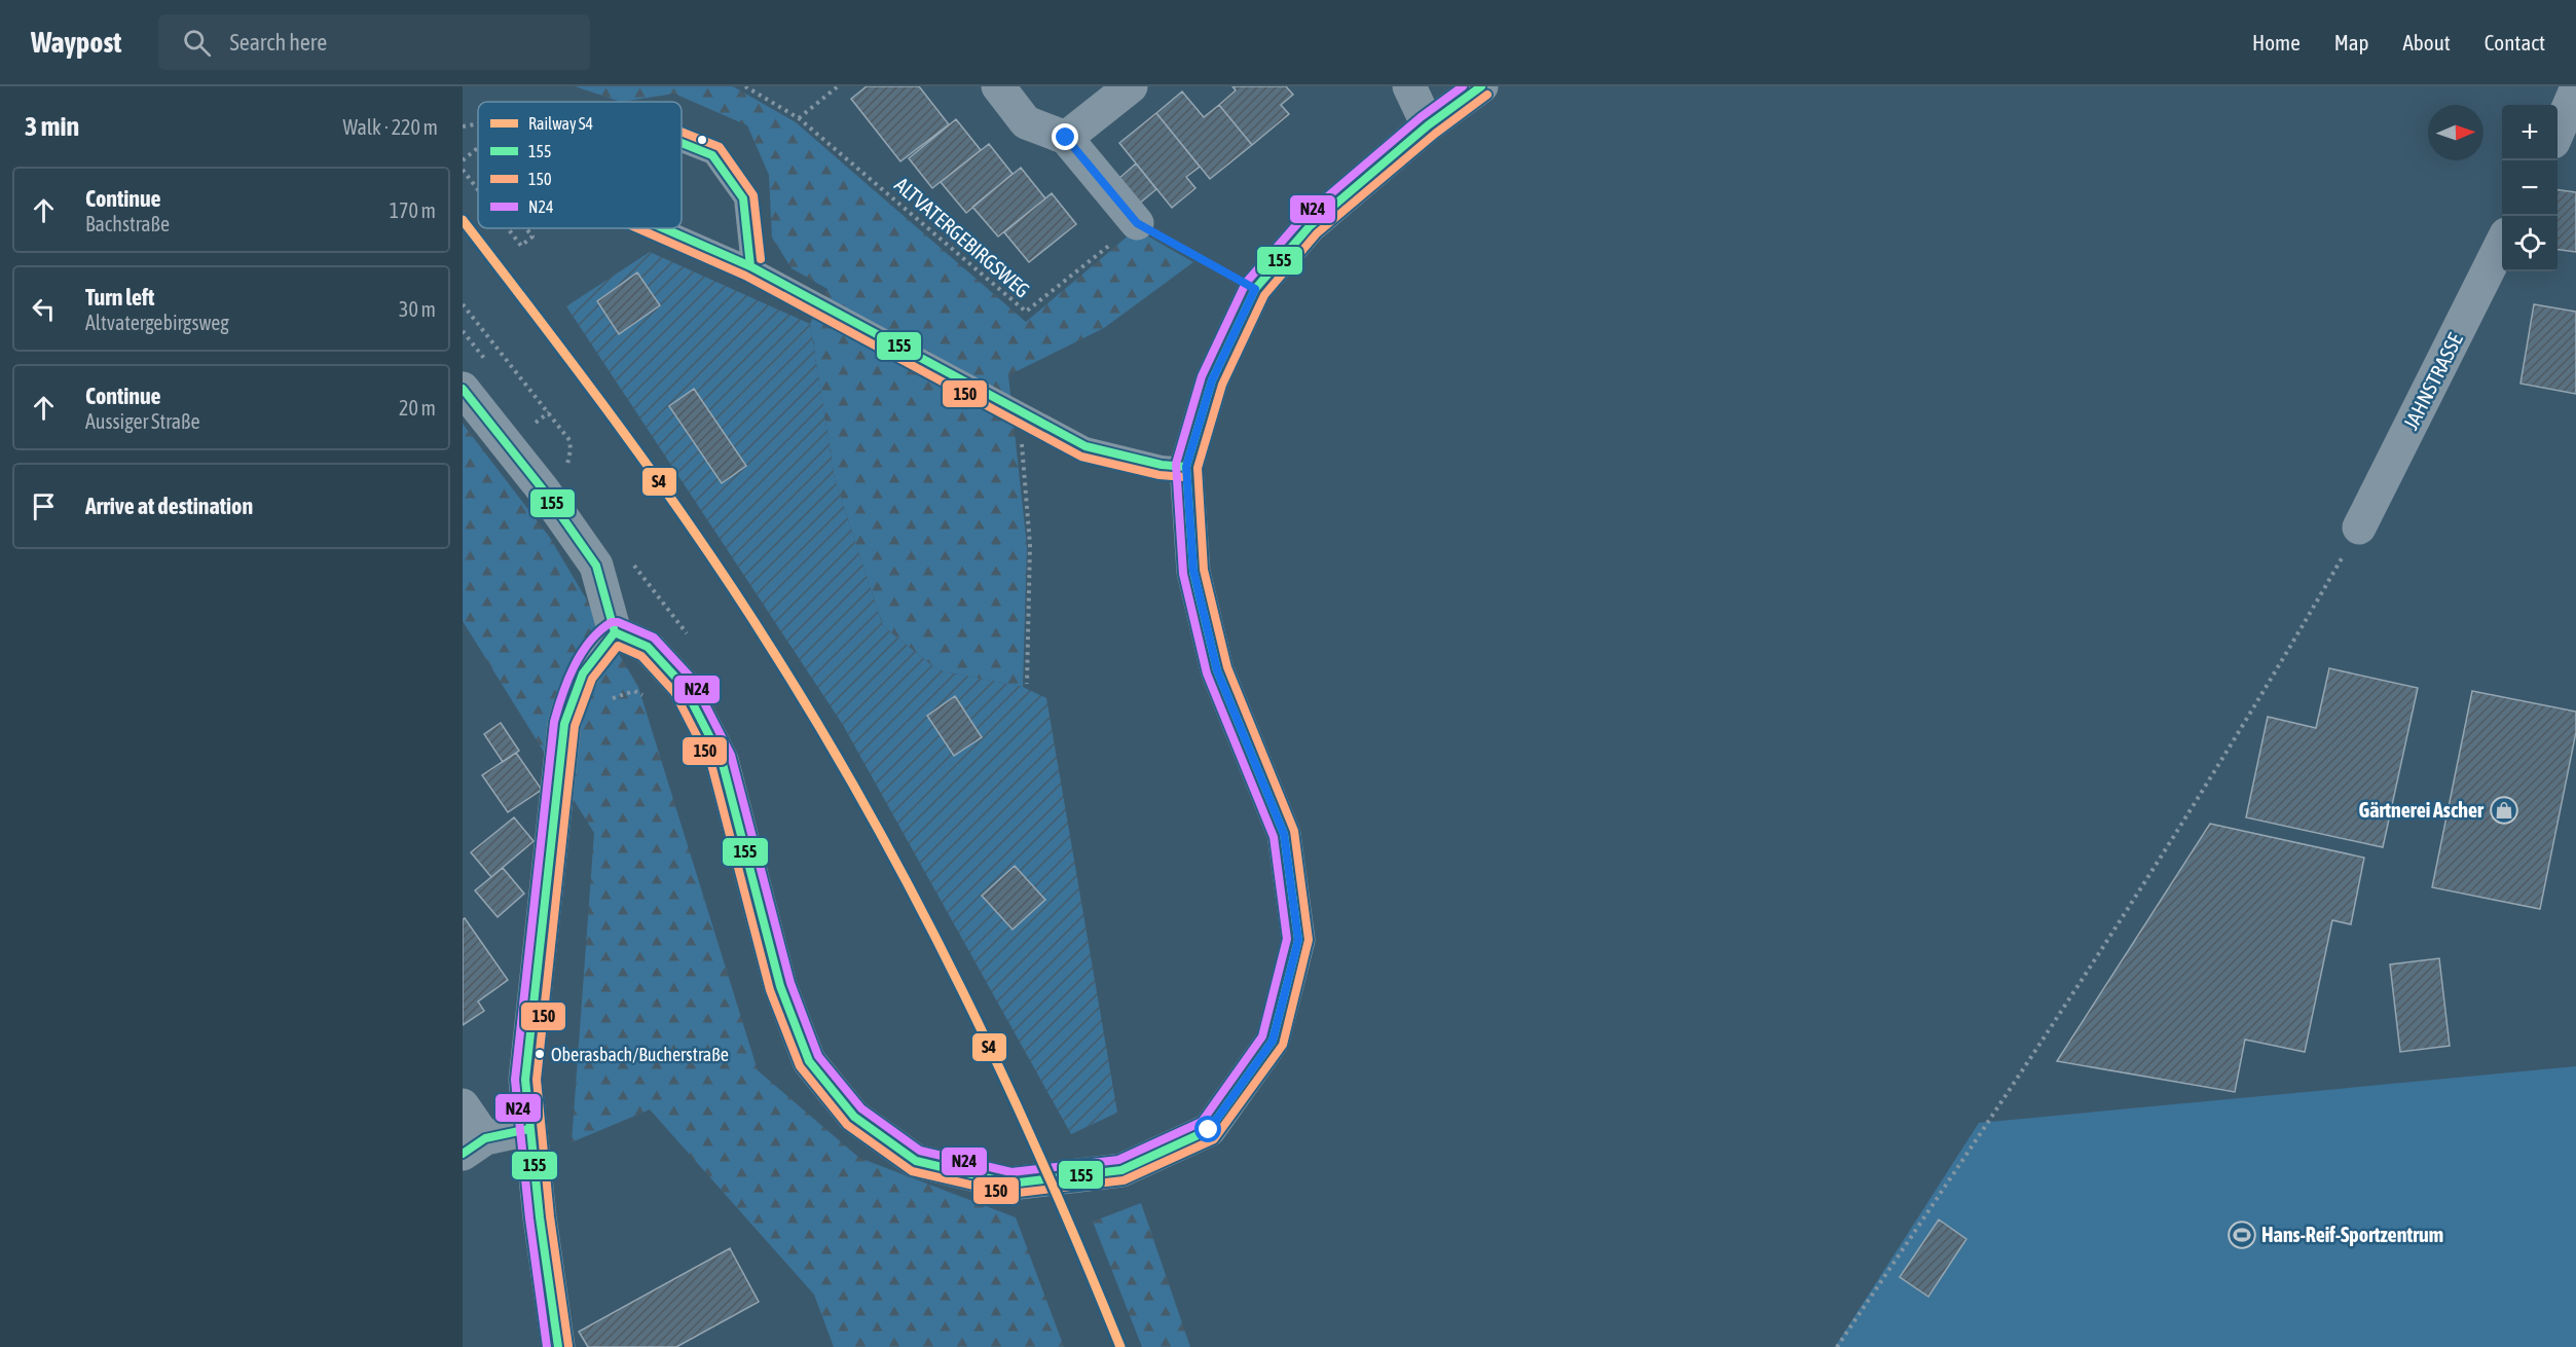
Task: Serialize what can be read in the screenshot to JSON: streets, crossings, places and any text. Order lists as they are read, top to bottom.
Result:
{
  "streets": {
    "street": ["JAHNSTRASSE"],
    "path": ["ALTVATERGEBIRGSWEG"]
  },
  "places": {
    "shop": ["Gärtnerei Ascher"],
    "other": ["Oberasbach/Bucherstraße"],
    "sports": ["Hans-Reif-Sportzentrum"]
  },
  "lines": [
    "transit line 155",
    "transit line N24",
    "transit line 150",
    "rail line S4"
  ],
  "legend": [
    "Railway S4",
    "155",
    "150",
    "N24"
  ],
  "north": "right",
  "page": {
    "header": "Waypost",
    "search": "Search here",
    "nav": [
      "Home",
      "Map",
      "About",
      "Contact"
    ],
    "heading": ["3 min", "Walk · 220 m"],
    "map_buttons": ["+", "−"],
    "list": [
      ["Continue", "Bachstraße", "170 m"],
      ["Turn left", "Altvatergebirgsweg", "30 m"],
      ["Continue", "Aussiger Straße", "20 m"],
      "Arrive at destination"
    ]
  }
}
